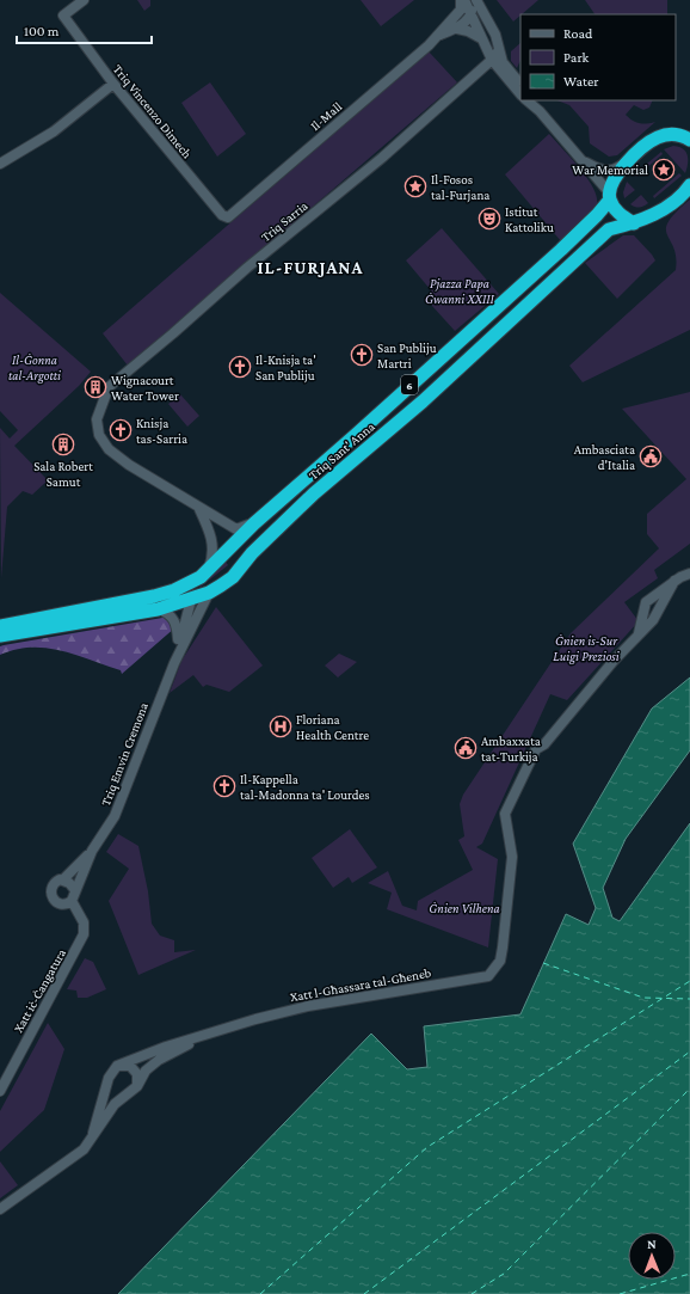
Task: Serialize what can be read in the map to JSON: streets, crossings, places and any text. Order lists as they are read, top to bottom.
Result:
{
  "streets": {
    "highway": ["6", "Triq Sant' Anna"],
    "street": [
      "Triq Vincenzo Dimech",
      "Il-Mall",
      "Triq Sarria",
      "Triq Emvin Cremona",
      "Xatt l-Għassara tal-Għeneb",
      "Xatt iċ-Ċangatura"
    ]
  },
  "crossings": [
    ["Triq Vincenzo Dimech", "Il-Mall"],
    ["6", "Triq Sant' Anna"],
    ["Triq Sant' Anna", "Triq Emvin Cremona"],
    ["Triq Emvin Cremona", "Xatt iċ-Ċangatura"]
  ],
  "districts": ["IL-FURJANA"],
  "parks": [
    "Pjazza Papa Ġwanni XXIII",
    "Il-Ġonna tal-Argotti",
    "Ġnien is-Sur Luigi Preziosi",
    "Ġnien Vilhena"
  ],
  "places": {
    "place": ["War Memorial", "Il-Fosos tal-Furjana"],
    "theatre": ["Istitut Kattoliku"],
    "church": [
      "San Publiju Martri",
      "Il-Knisja ta' San Publiju",
      "Knisja tas-Sarria",
      "Il-Kappella tal-Madonna ta' Lourdes"
    ],
    "building": ["Wignacourt Water Tower", "Sala Robert Samut"],
    "public building": ["Ambasciata d'Italia", "Ambaxxata tat-Turkija"],
    "hospital": ["Floriana Health Centre"]
  },
  "legend": ["Road", "Park", "Water"],
  "scale_bar": "100 m",
  "north": "top"
}
